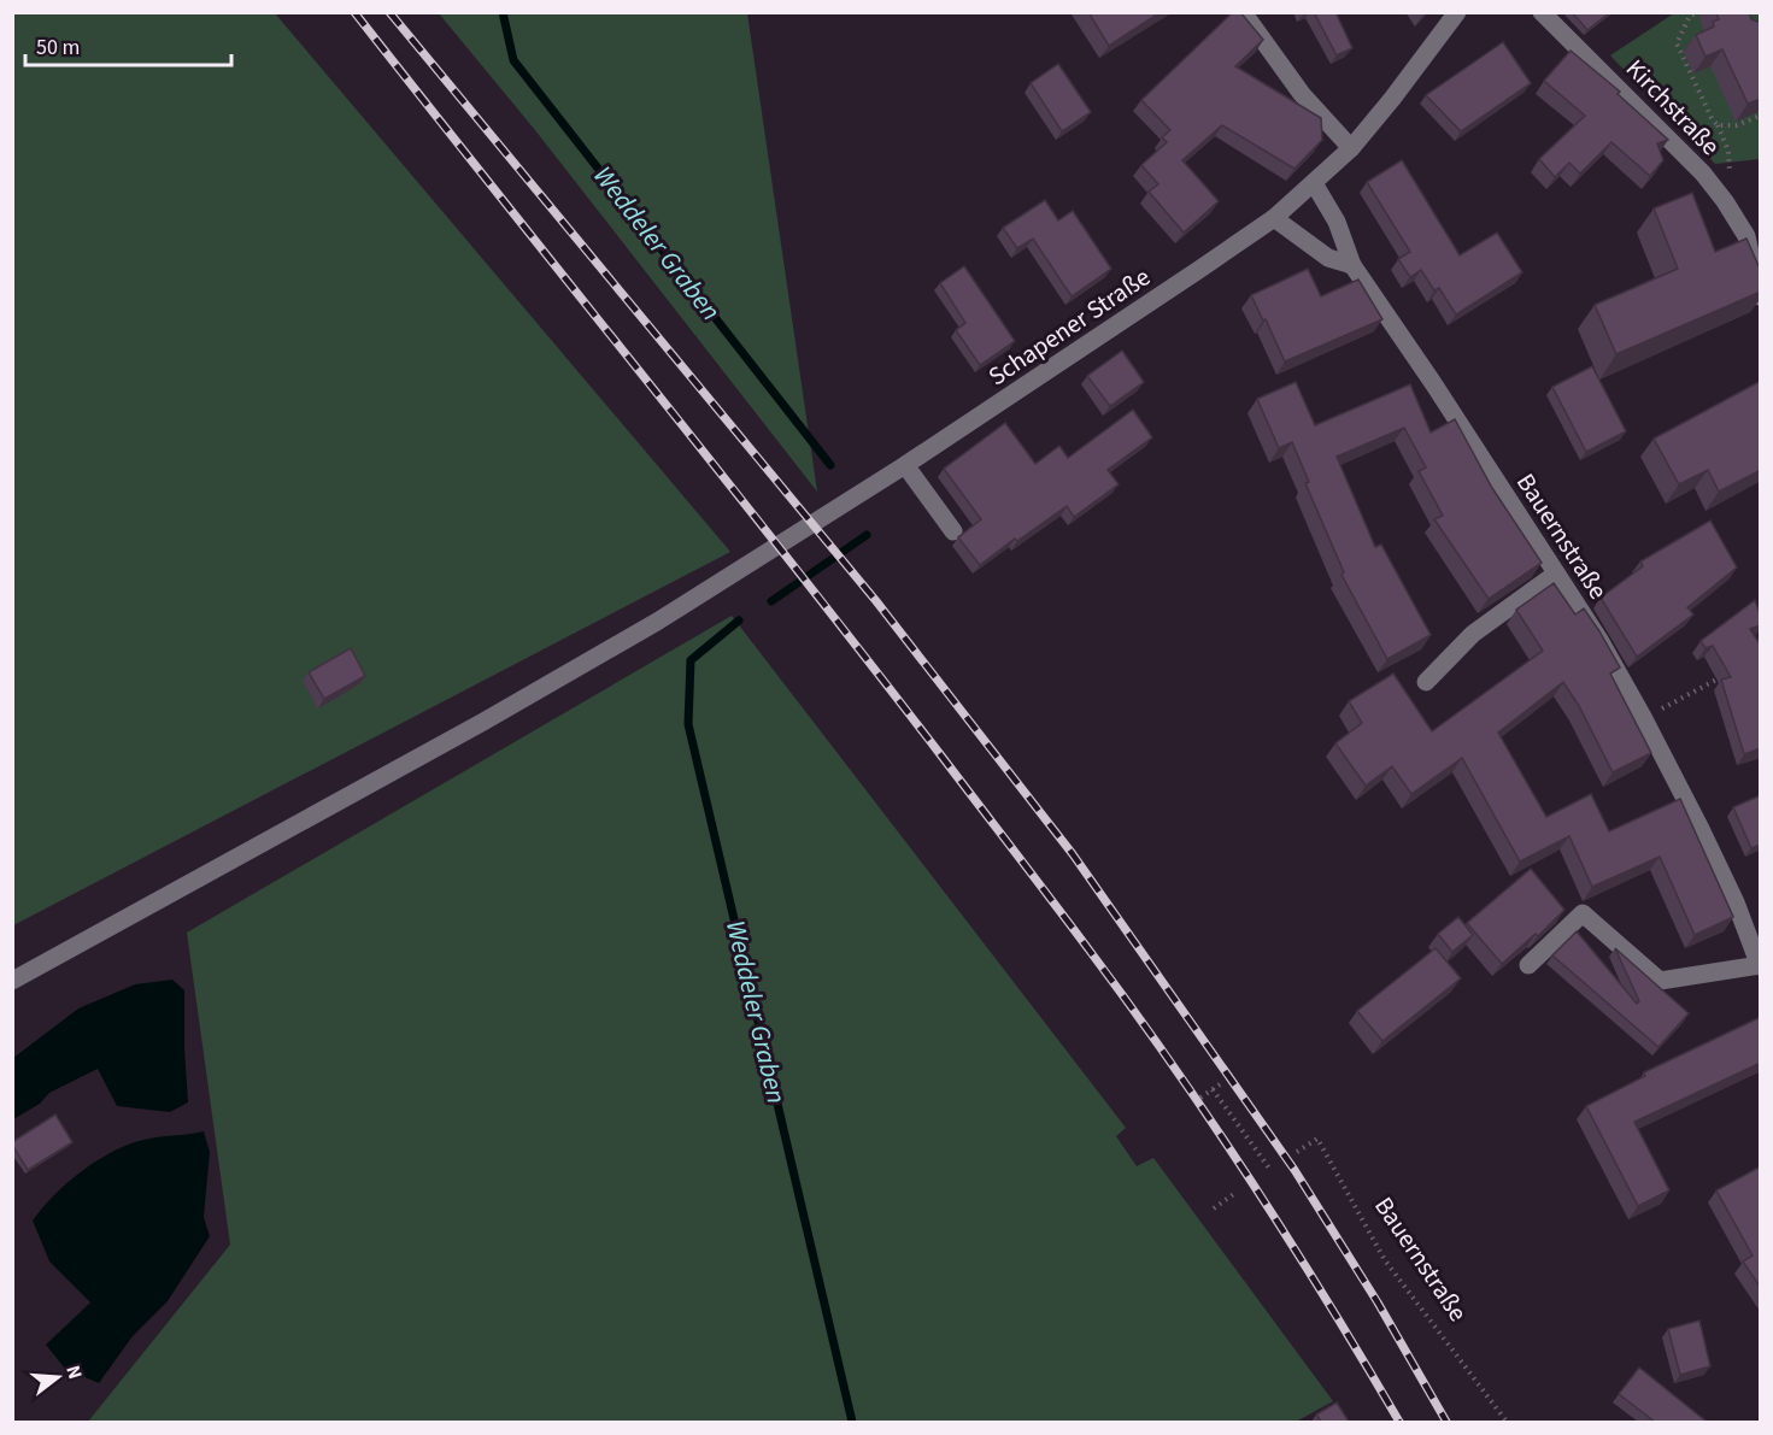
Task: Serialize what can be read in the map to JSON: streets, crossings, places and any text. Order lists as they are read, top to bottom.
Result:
{
  "streets": {
    "street": ["Kirchstraße", "Schapener Straße", "Bauernstraße"]
  },
  "crossings": [
    ["Schapener Straße", "Bauernstraße"]
  ],
  "water": ["Weddeler Graben"],
  "scale_bar": "50 m",
  "north": "right"
}
